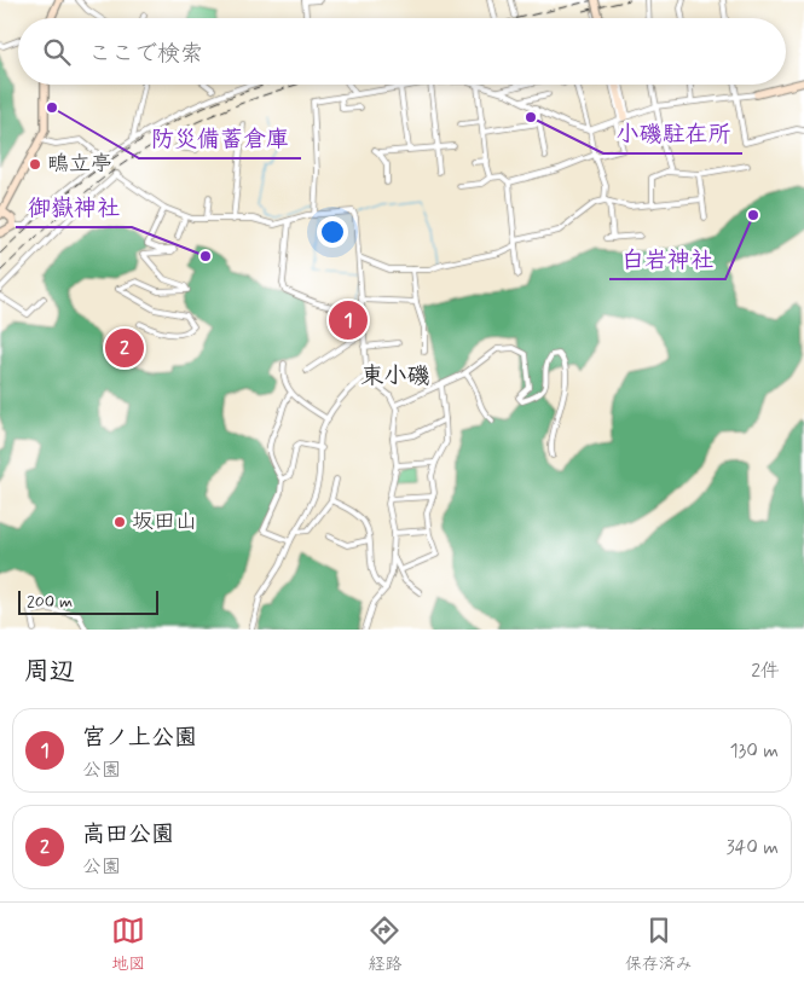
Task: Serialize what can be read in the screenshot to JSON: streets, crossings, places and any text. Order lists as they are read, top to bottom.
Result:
{
  "districts": ["東小磯"],
  "places": [
    "防災備蓄倉庫",
    "小磯駐在所",
    "鴫立亭",
    "白岩神社",
    "御嶽神社",
    "坂田山"
  ],
  "scale_bar": "200 m",
  "page": {
    "search": "ここで検索",
    "pins": ["1", "2"],
    "scale": "200 m",
    "heading": ["周辺", "2件"],
    "list": [
      {
        "mark": "1",
        "name": "宮ノ上公園",
        "note": "公園",
        "value": "130 m"
      },
      {
        "mark": "2",
        "name": "高田公園",
        "note": "公園",
        "value": "340 m"
      }
    ],
    "nav": ["地図", "経路", "保存済み"]
  }
}
